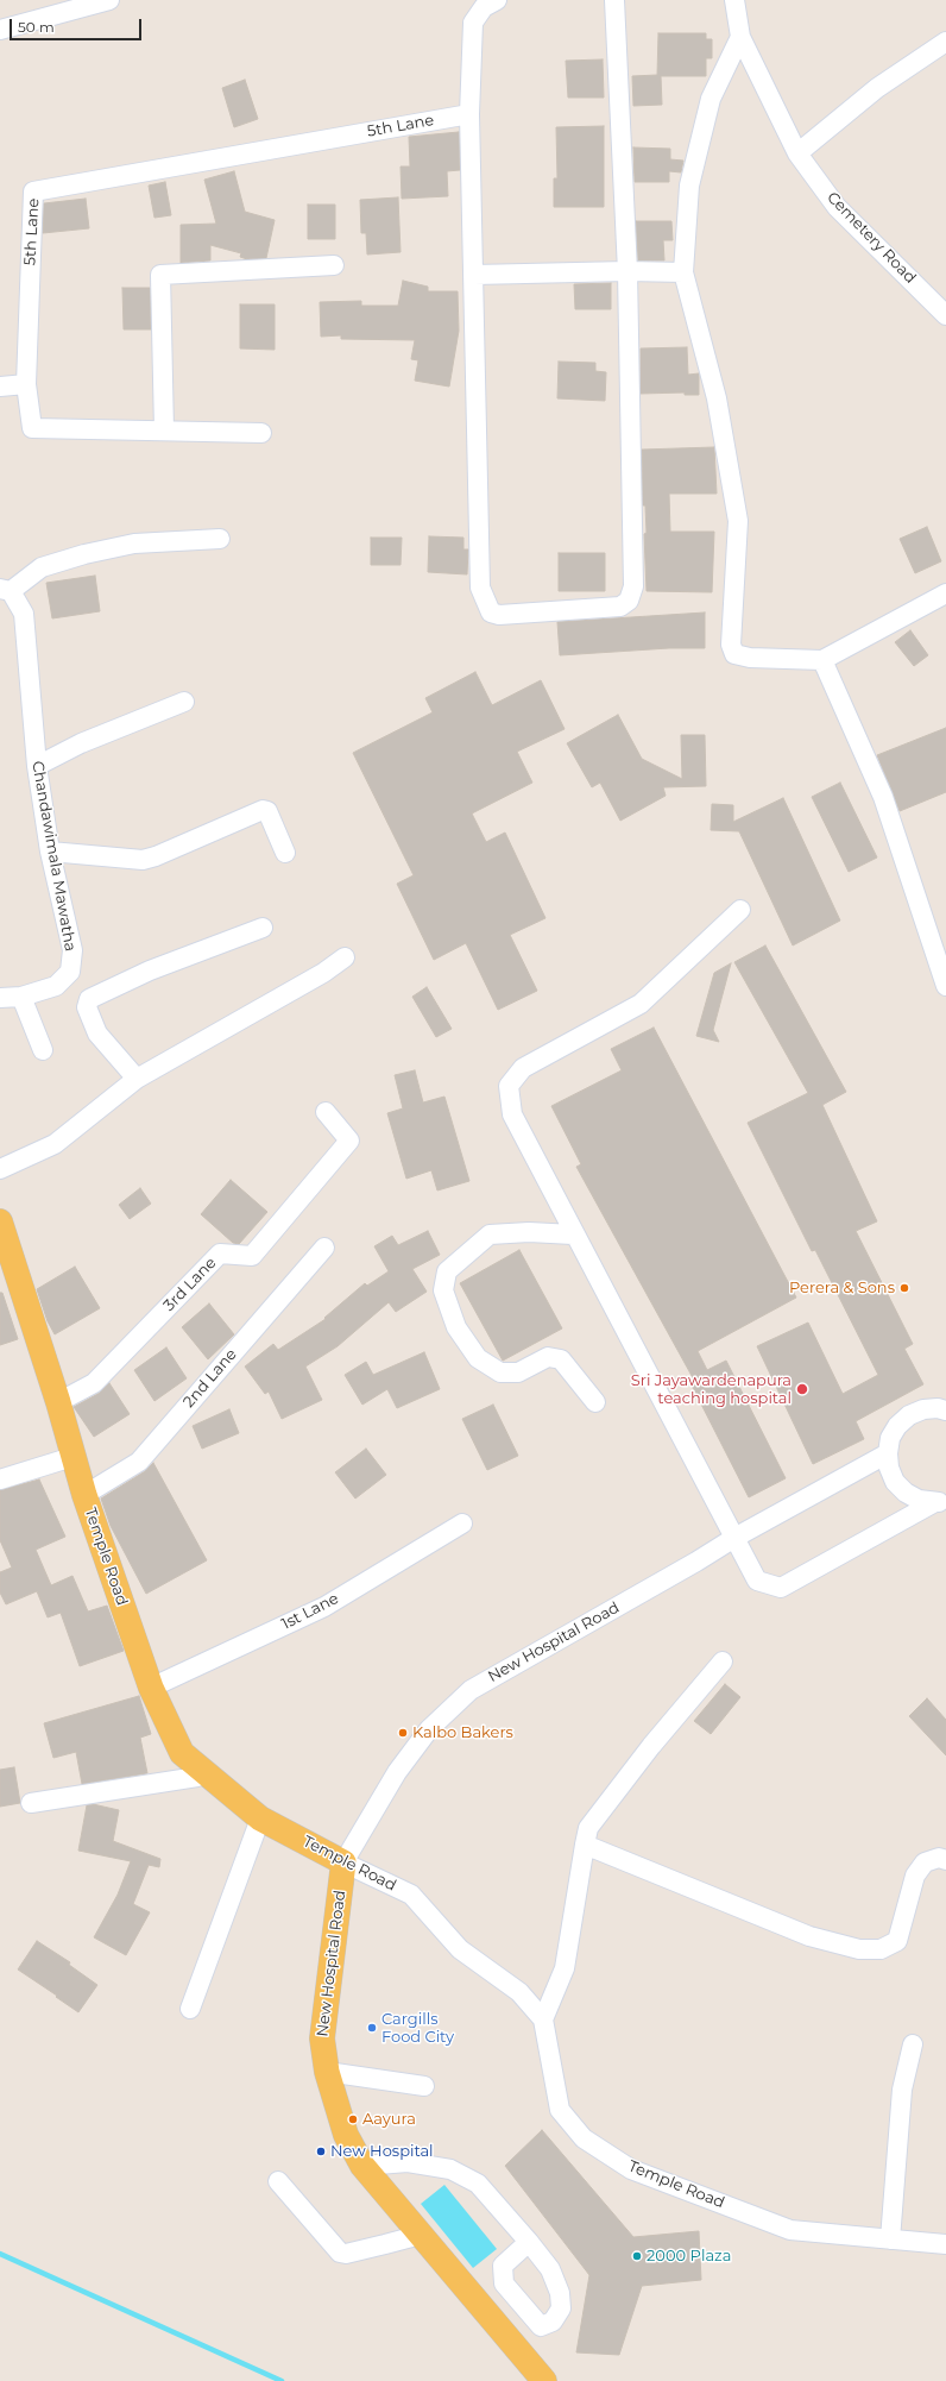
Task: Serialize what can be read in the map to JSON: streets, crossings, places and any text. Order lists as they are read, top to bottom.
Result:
{
  "streets": {
    "main road": ["Temple Road", "New Hospital Road"],
    "street": [
      "5th Lane",
      "Cemetery Road",
      "Chandawimala Mawatha",
      "3rd Lane",
      "2nd Lane",
      "1st Lane"
    ]
  },
  "crossings": [
    ["3rd Lane", "Temple Road"],
    ["2nd Lane", "Temple Road"],
    ["Temple Road", "1st Lane"],
    ["Temple Road", "New Hospital Road"]
  ],
  "places": [
    "Perera & Sons",
    "Sri Jayawardenapura teaching hospital",
    "Kalbo Bakers",
    "Cargills Food City",
    "Aayura",
    "New Hospital",
    "2000 Plaza"
  ],
  "scale_bar": "50 m"
}
